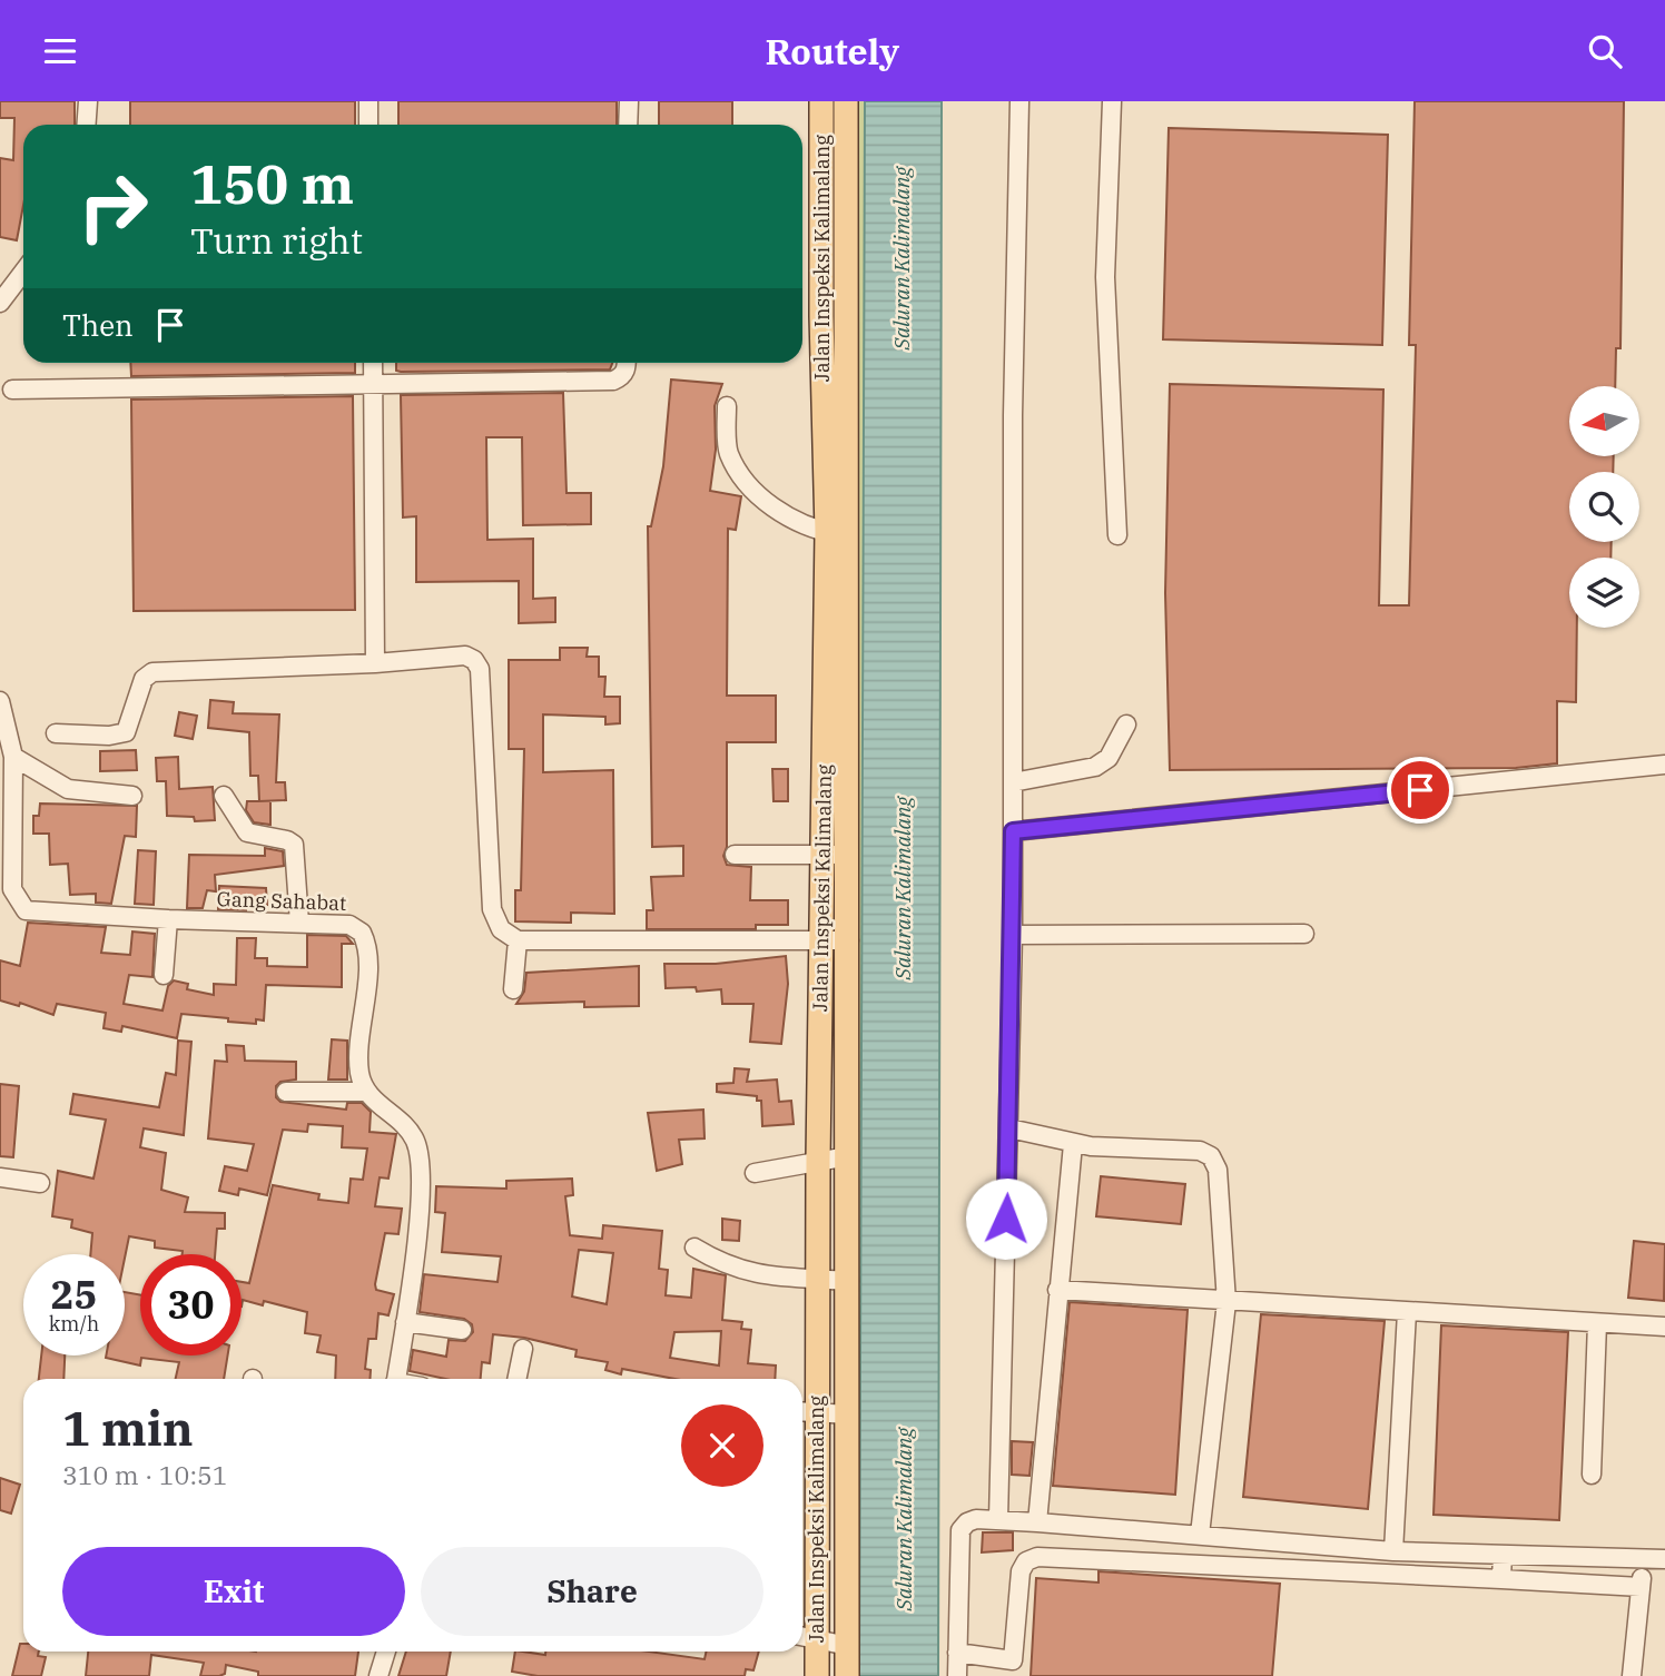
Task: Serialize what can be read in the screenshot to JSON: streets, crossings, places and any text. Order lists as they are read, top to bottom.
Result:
{
  "streets": {
    "main road": ["Jalan Inspeksi Kalimalang"],
    "street": ["Gang Sahabat"]
  },
  "water": ["Saluran Kalimalang"],
  "north": "left",
  "page": {
    "header": "Routely",
    "turn": ["150 m", "Turn right"],
    "then": "Then",
    "speed": "25 km/h",
    "limit": "30",
    "heading": ["1 min", "310 m · 10:51"],
    "buttons": ["Exit", "Share"]
  }
}
